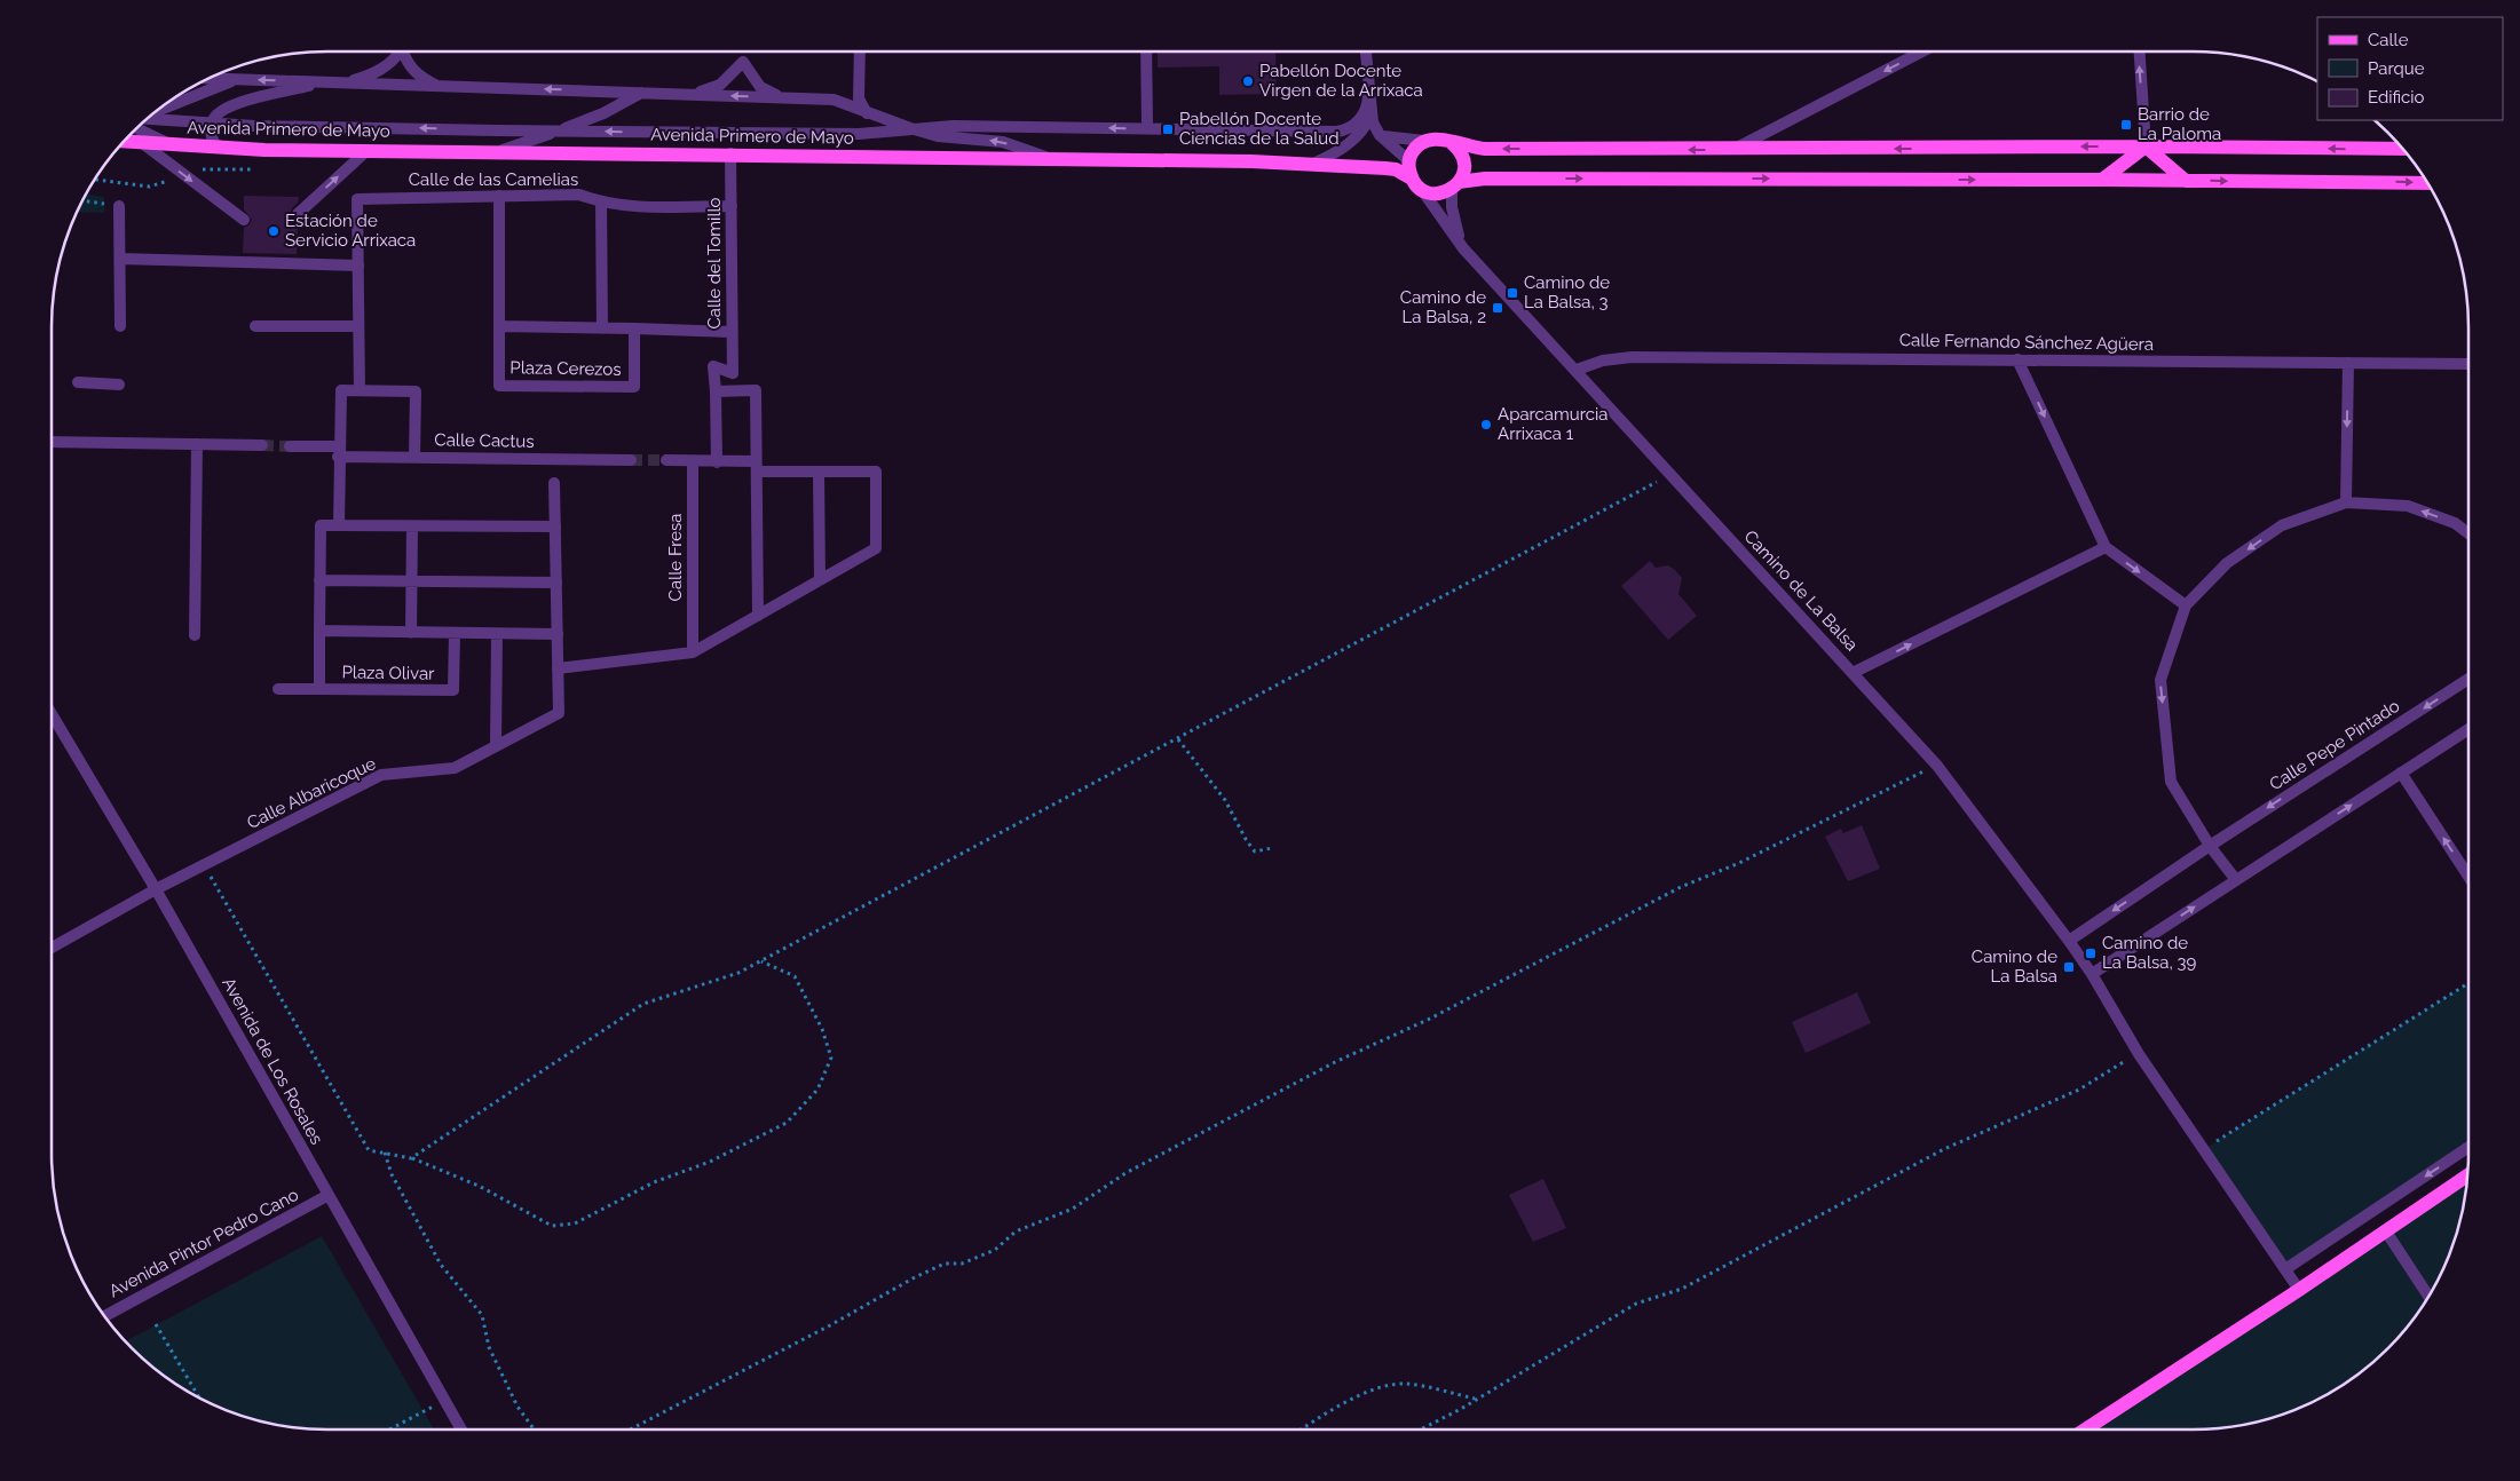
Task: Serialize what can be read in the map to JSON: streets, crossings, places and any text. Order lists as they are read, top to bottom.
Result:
{
  "streets": {
    "main road": ["Avenida Primero de Mayo"],
    "street": [
      "Calle de las Camelias",
      "Calle del Tomillo",
      "Calle Fernando Sánchez Agüera",
      "Plaza Cerezos",
      "Calle Cactus",
      "Calle Fresa",
      "Camino de La Balsa",
      "Plaza Olivar",
      "Calle Pepe Pintado",
      "Calle Albaricoque",
      "Avenida de Los Rosales",
      "Avenida Pintor Pedro Cano"
    ]
  },
  "crossings": [
    ["Avenida Primero de Mayo", "Calle del Tomillo"],
    ["Avenida Primero de Mayo", "Camino de La Balsa"],
    ["Calle de las Camelias", "Calle del Tomillo"],
    ["Calle Fernando Sánchez Agüera", "Camino de La Balsa"],
    ["Camino de La Balsa", "Calle Pepe Pintado"],
    ["Calle Albaricoque", "Avenida de Los Rosales"],
    ["Avenida de Los Rosales", "Avenida Pintor Pedro Cano"]
  ],
  "places": {
    "other": ["Pabellón Docente Virgen de la Arrixaca", "Estación de Servicio Arrixaca", "Aparcamurcia Arrixaca 1"],
    "transit": [
      "Barrio de La Paloma",
      "Pabellón Docente Ciencias de la Salud",
      "Camino de La Balsa, 3",
      "Camino de La Balsa, 2",
      "Camino de La Balsa, 39",
      "Camino de La Balsa"
    ]
  },
  "legend": ["Calle", "Parque", "Edificio"]
}
